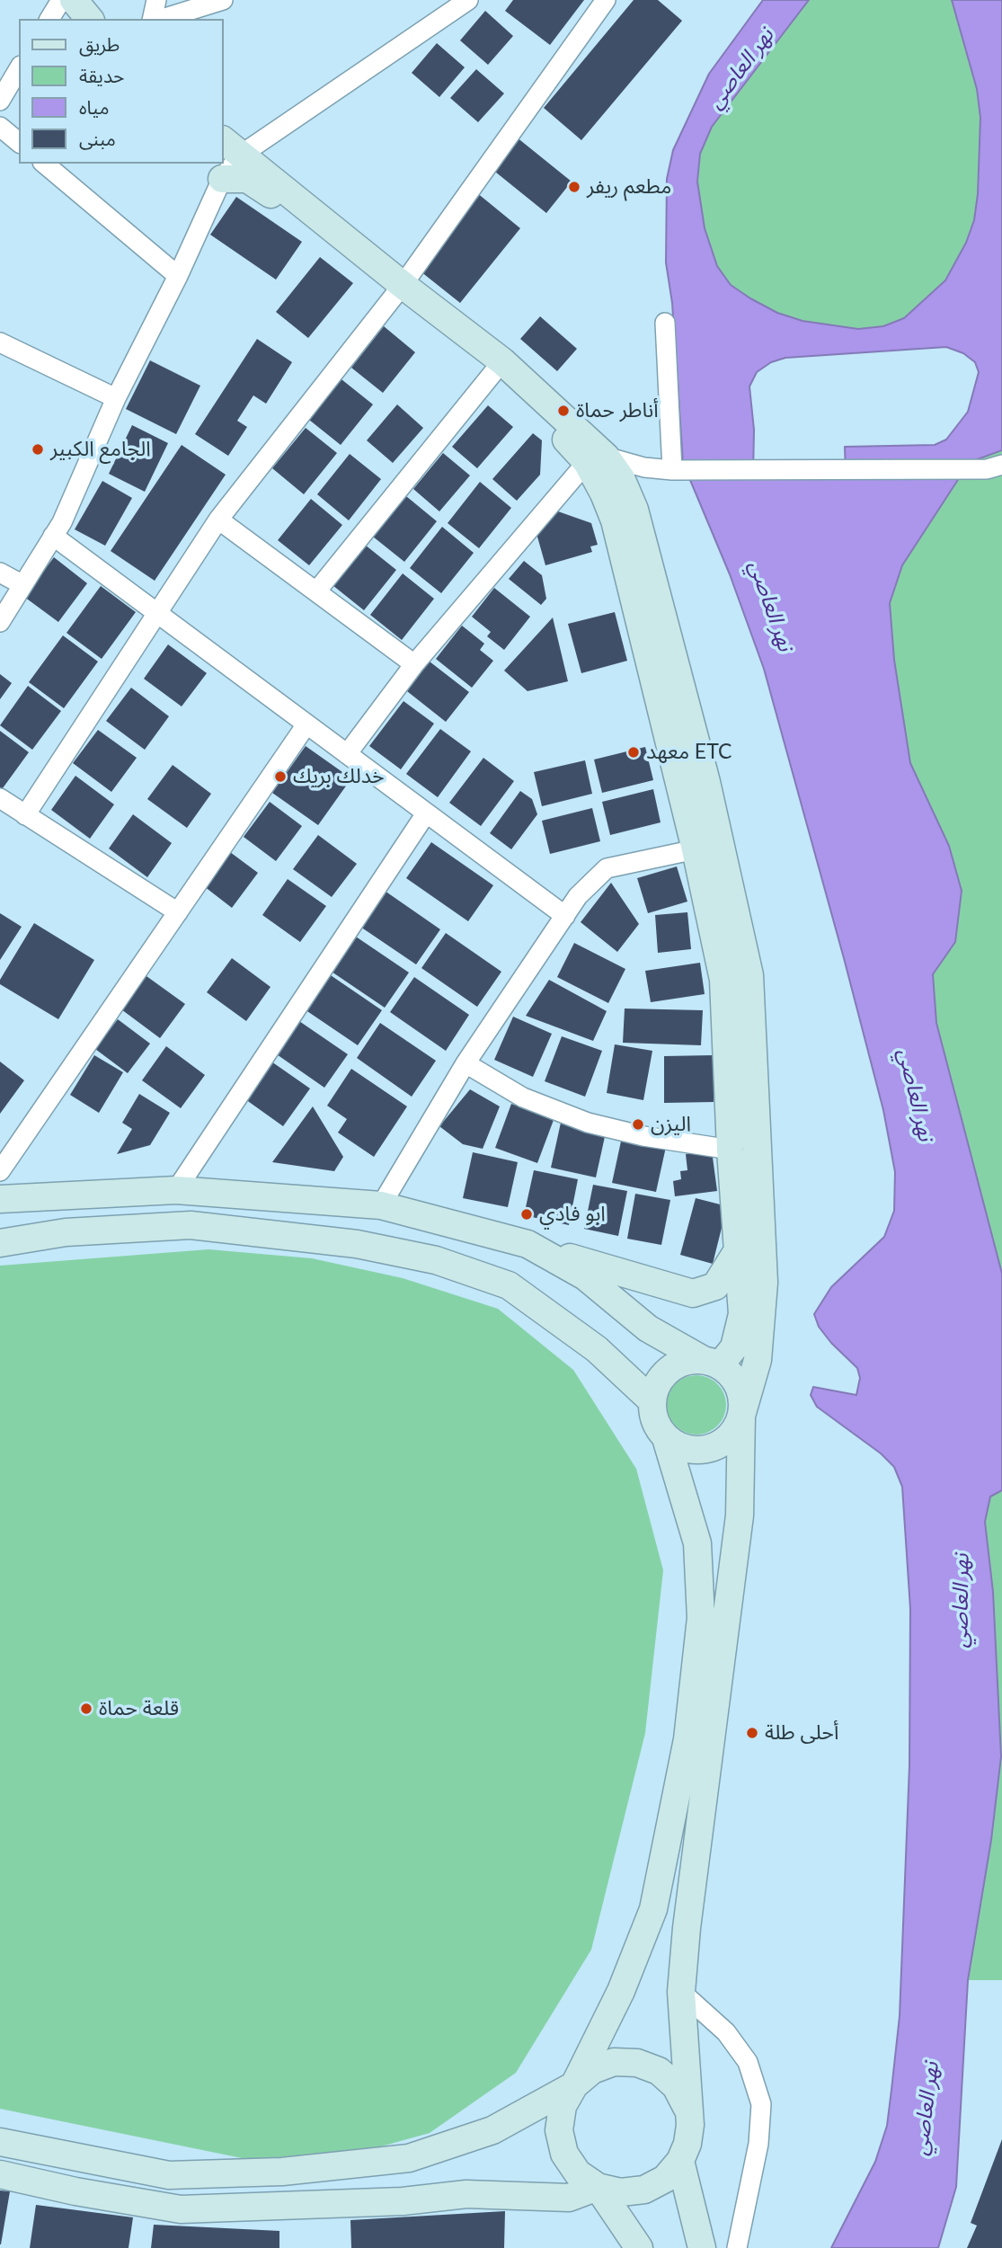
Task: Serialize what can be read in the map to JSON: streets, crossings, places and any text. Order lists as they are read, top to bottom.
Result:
{
  "water": ["نهر العاصي"],
  "places": [
    "مطعم ريفر",
    "أناطر حماة",
    "الجامع الكبير",
    "معهد ETC",
    "خدلك بريك",
    "اليزن",
    "ابو فادي",
    "قلعة حماة",
    "أحلى طلة"
  ],
  "legend": [
    "طريق",
    "حديقة",
    "مياه",
    "مبنى"
  ]
}
